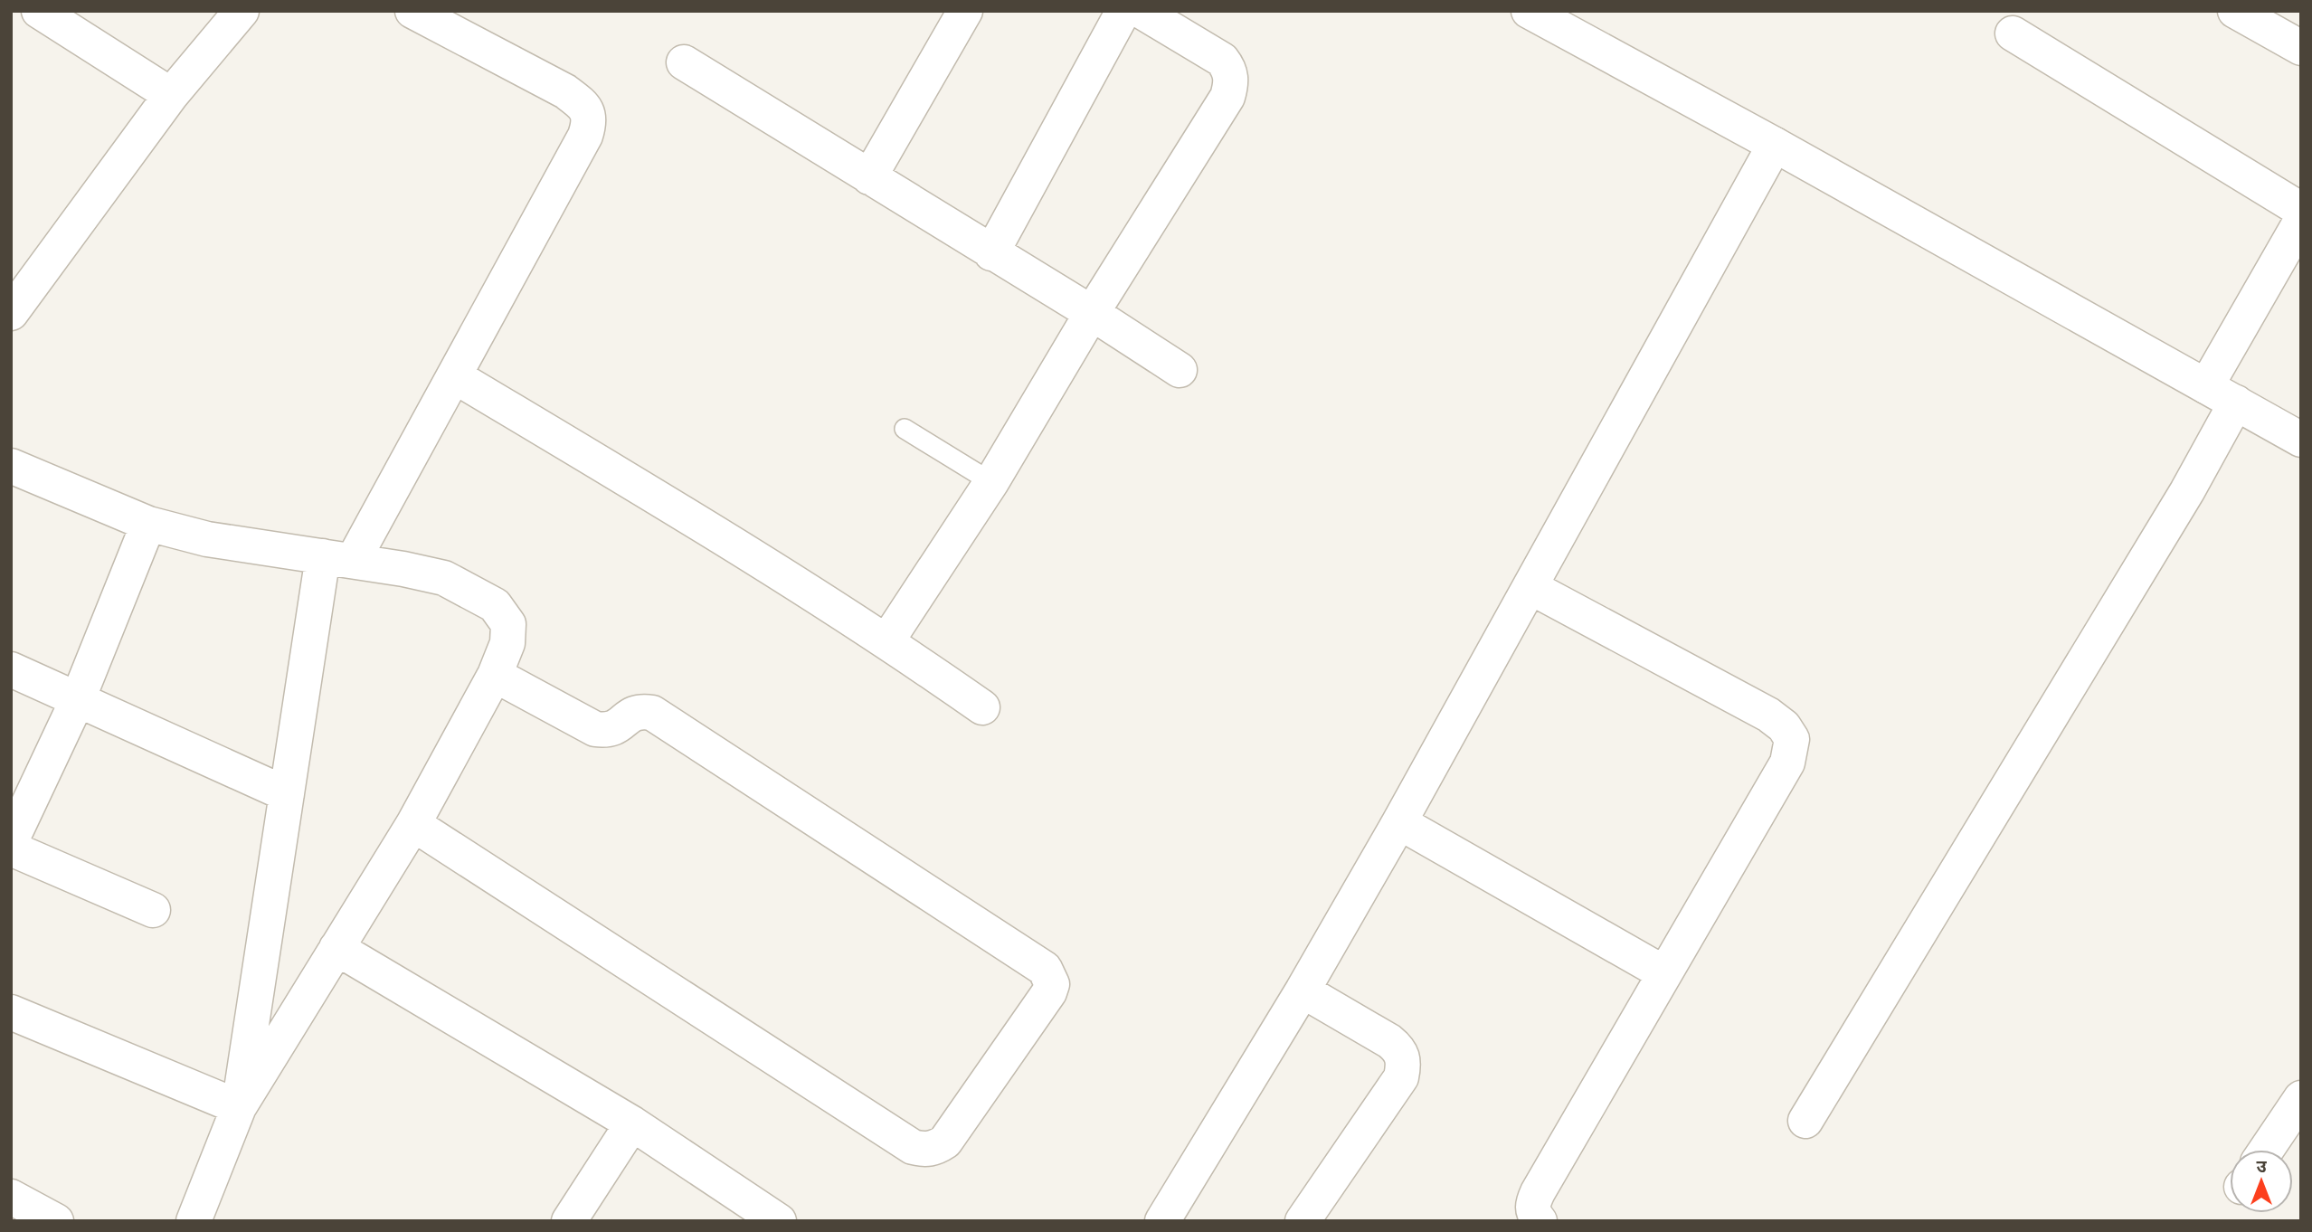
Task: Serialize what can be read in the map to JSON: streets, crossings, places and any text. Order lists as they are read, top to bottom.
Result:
{
  "north": "top"
}
